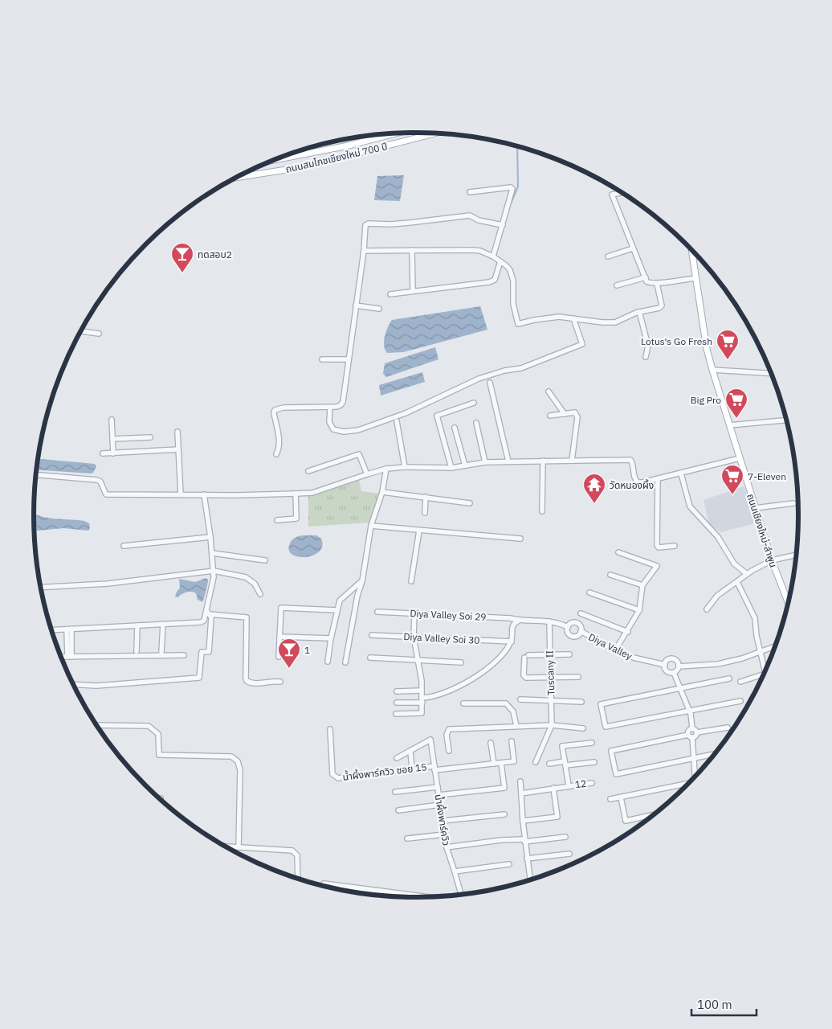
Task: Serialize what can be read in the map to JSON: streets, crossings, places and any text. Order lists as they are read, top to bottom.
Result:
{
  "streets": {
    "main road": ["ถนนสมโภชเชียงใหม่ 700 ปี", "ถนนเชียงใหม่-ลำพูน"],
    "street": [
      "Diya Valley Soi 29",
      "Diya Valley Soi 30",
      "Diya Valley",
      "Tuscany II",
      "น้ำผึ้งพาร์ควิว ซอย 15",
      "12",
      "น้ำผึ้งพาร์ควิว"
    ]
  },
  "crossings": [
    ["Diya Valley Soi 29", "Diya Valley"],
    ["Diya Valley", "Tuscany II"],
    ["น้ำผึ้งพาร์ควิว ซอย 15", "น้ำผึ้งพาร์ควิว"]
  ],
  "places": {
    "bar": ["ทดสอบ2", "1"],
    "supermarket": ["Lotus's Go Fresh", "Big Pro", "7-Eleven"],
    "temple": ["วัดหนองผึ้ง"]
  },
  "scale_bar": "100 m"
}
